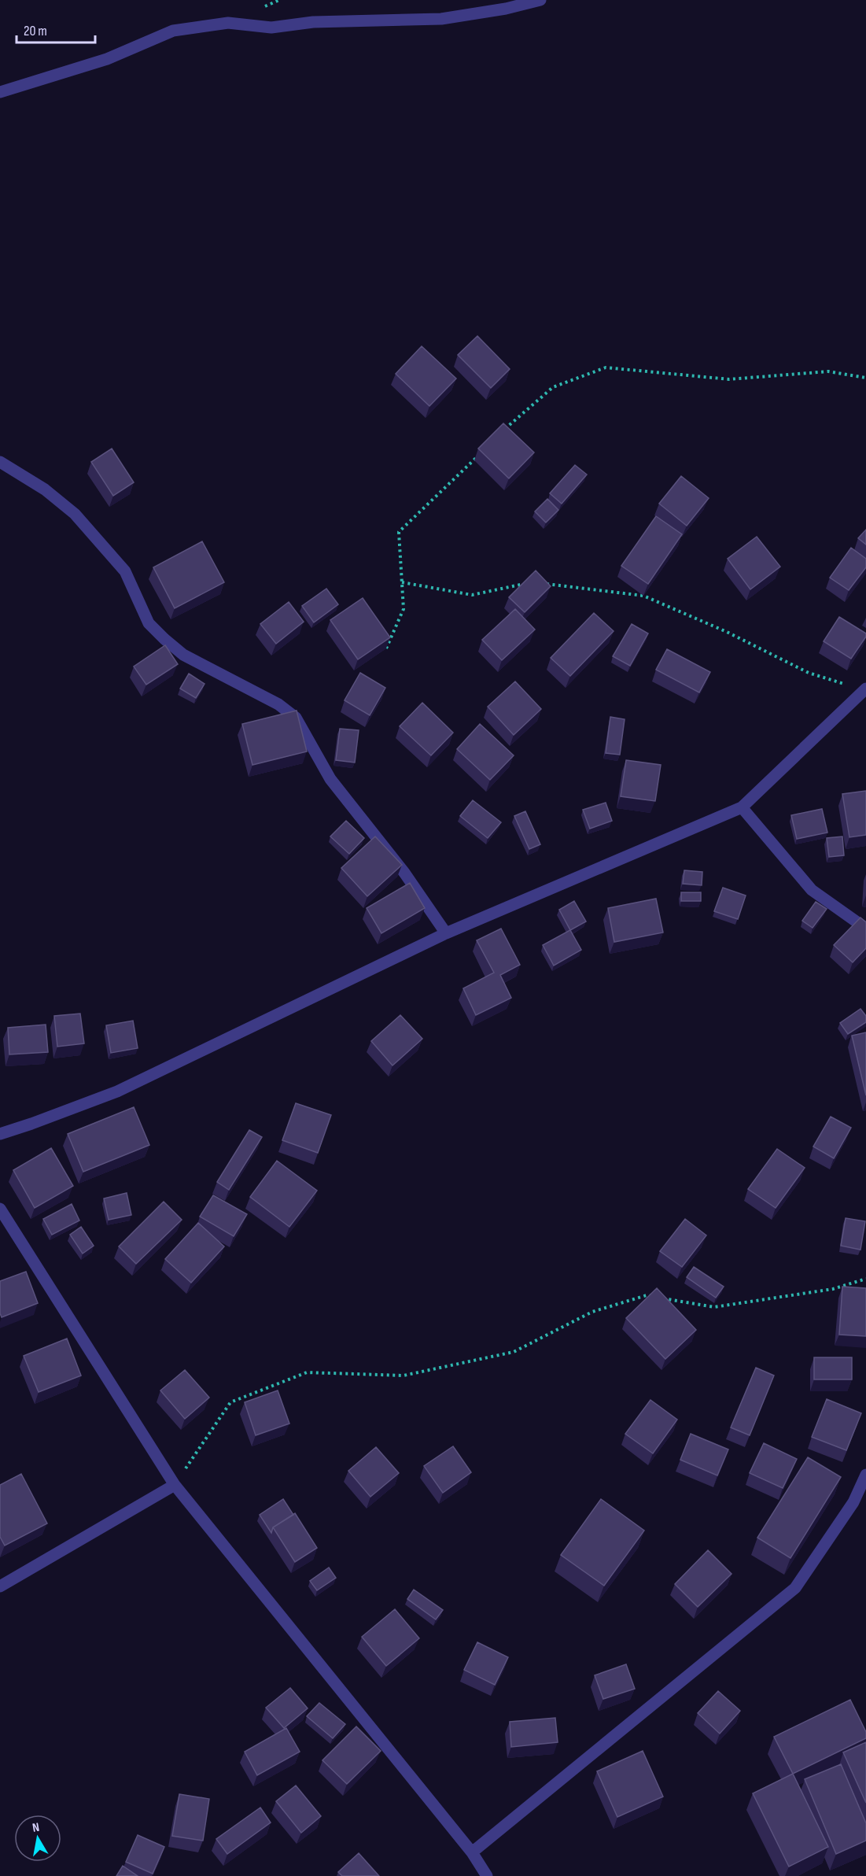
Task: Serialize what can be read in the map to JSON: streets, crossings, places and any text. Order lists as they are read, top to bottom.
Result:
{
  "scale_bar": "20 m",
  "north": "top"
}
